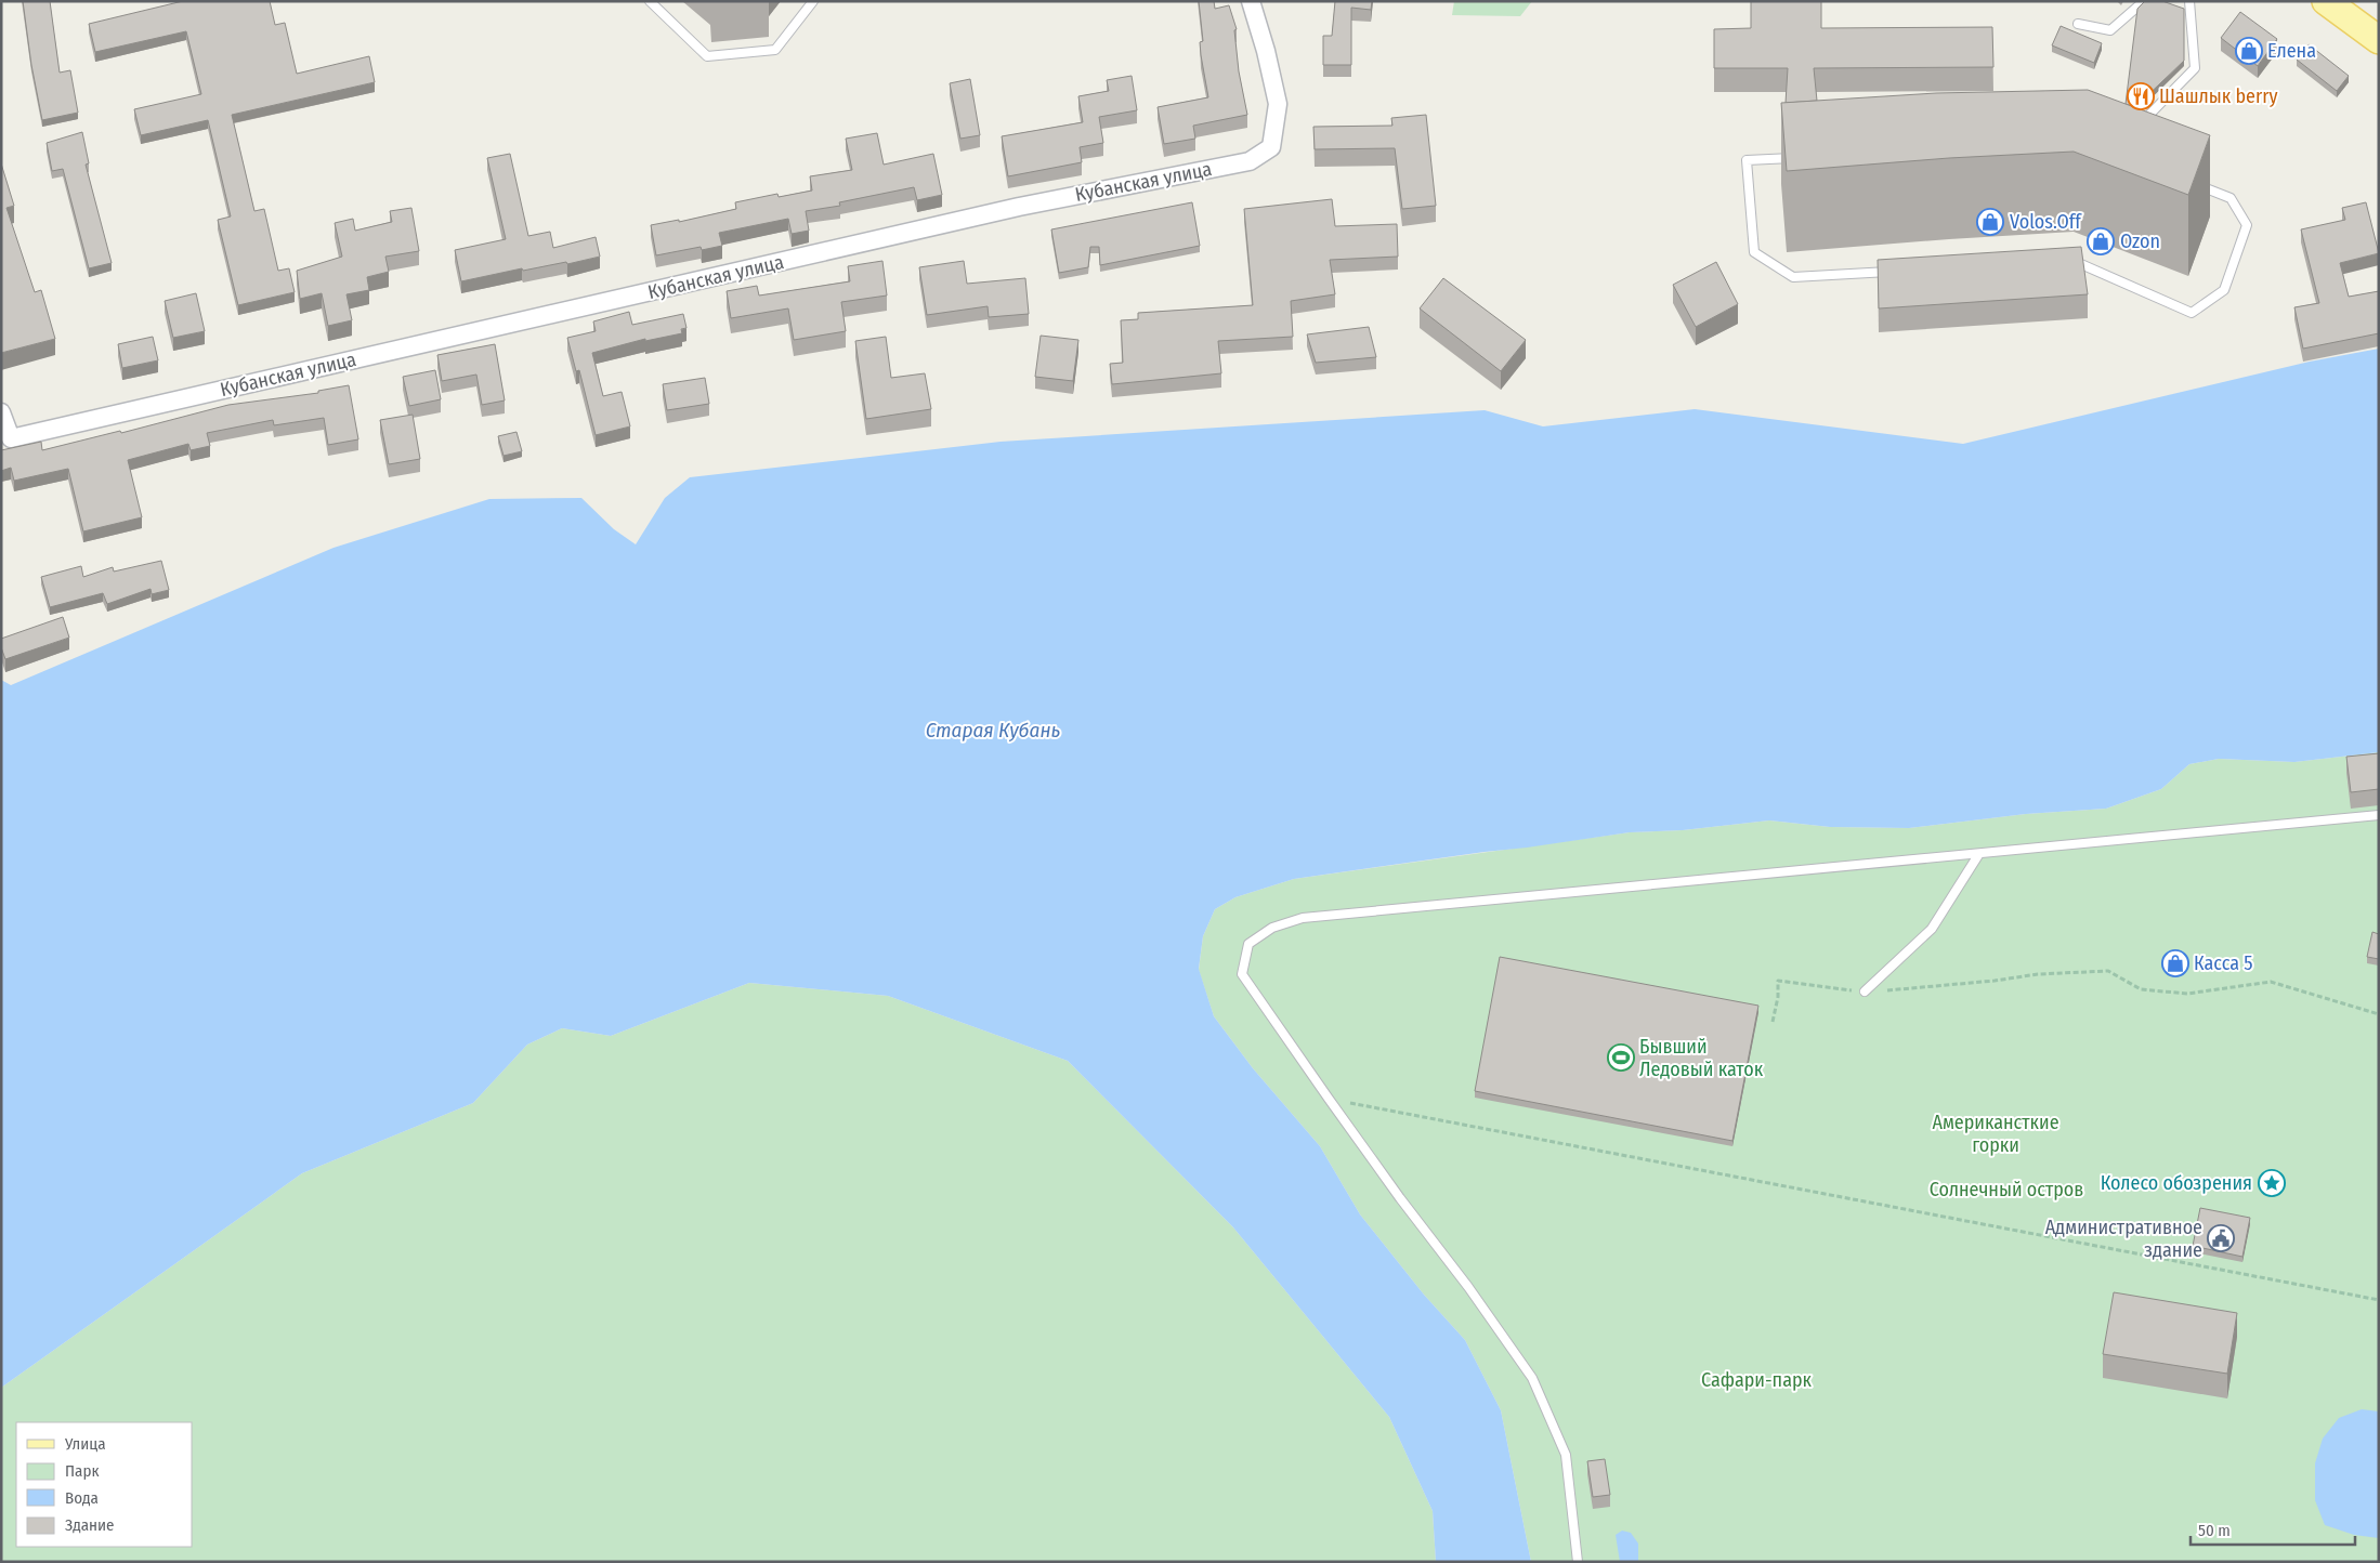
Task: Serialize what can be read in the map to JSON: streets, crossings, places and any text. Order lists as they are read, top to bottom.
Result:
{
  "streets": {
    "street": ["Кубанская улица"]
  },
  "water": ["Старая Кубань"],
  "parks": ["Американсткие горки", "Солнечный остров", "Сафари-парк"],
  "places": {
    "shop": [
      "Елена",
      "Volos.Off",
      "Ozon",
      "Касса 5"
    ],
    "restaurant": ["Шашлык berry"],
    "sports": ["Бывший Ледовый каток"],
    "place": ["Колесо обозрения"],
    "public building": ["Административное здание"]
  },
  "legend": [
    "Улица",
    "Парк",
    "Вода",
    "Здание"
  ],
  "scale_bar": "50 m"
}
